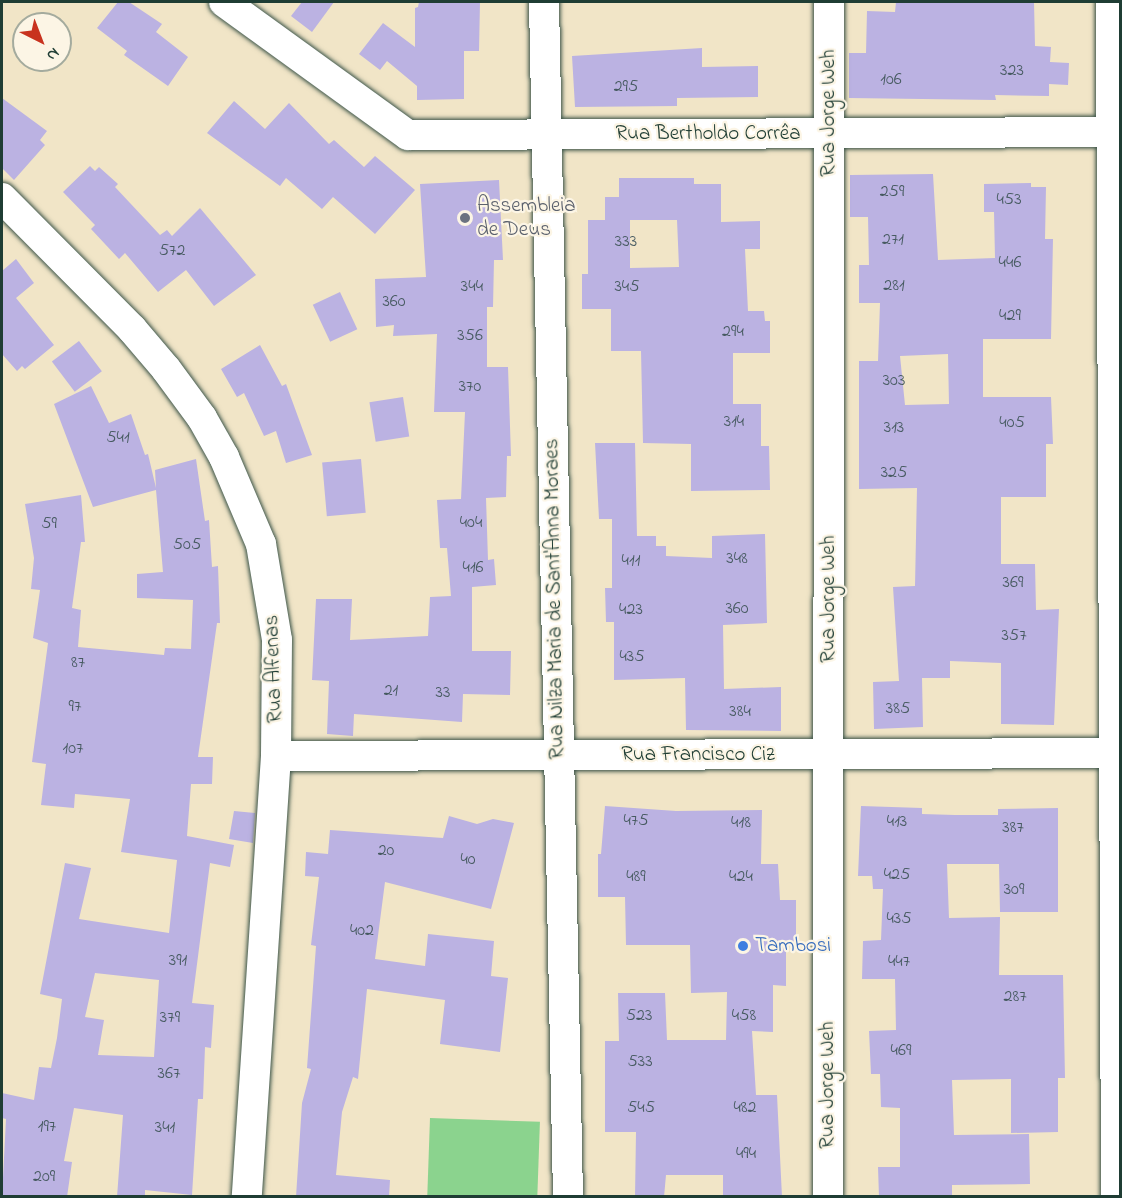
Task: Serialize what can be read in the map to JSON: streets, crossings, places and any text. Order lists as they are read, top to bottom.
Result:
{
  "streets": {
    "street": [
      "Rua Jorge Weh",
      "Rua Bertholdo Corrêa",
      "Rua Nilza Maria de Sant'Anna Moraes",
      "Rua Alfenas",
      "Rua Francisco Ciz"
    ]
  },
  "crossings": [
    ["Rua Jorge Weh", "Rua Bertholdo Corrêa"],
    ["Rua Jorge Weh", "Rua Francisco Ciz"],
    ["Rua Bertholdo Corrêa", "Rua Nilza Maria de Sant'Anna Moraes"],
    ["Rua Nilza Maria de Sant'Anna Moraes", "Rua Francisco Ciz"],
    ["Rua Alfenas", "Rua Francisco Ciz"]
  ],
  "places": ["Assembleia de Deus", "Tambosi"],
  "house_numbers": [
    "323",
    "106",
    "295",
    "259",
    "453",
    "271",
    "333",
    "572",
    "446",
    "281",
    "344",
    "345",
    "360",
    "429",
    "294",
    "356",
    "303",
    "370",
    "314",
    "405",
    "313",
    "541",
    "325",
    "404",
    "59",
    "505",
    "348",
    "411",
    "416",
    "369",
    "360",
    "423",
    "357",
    "435",
    "87",
    "21",
    "33",
    "97",
    "385",
    "384",
    "107",
    "475",
    "413",
    "418",
    "387",
    "20",
    "40",
    "425",
    "489",
    "424",
    "309",
    "435",
    "402",
    "391",
    "447",
    "287",
    "523",
    "458",
    "379",
    "469",
    "533",
    "367",
    "545",
    "482",
    "197",
    "341",
    "494",
    "209"
  ],
  "north": "bottom right"
}
